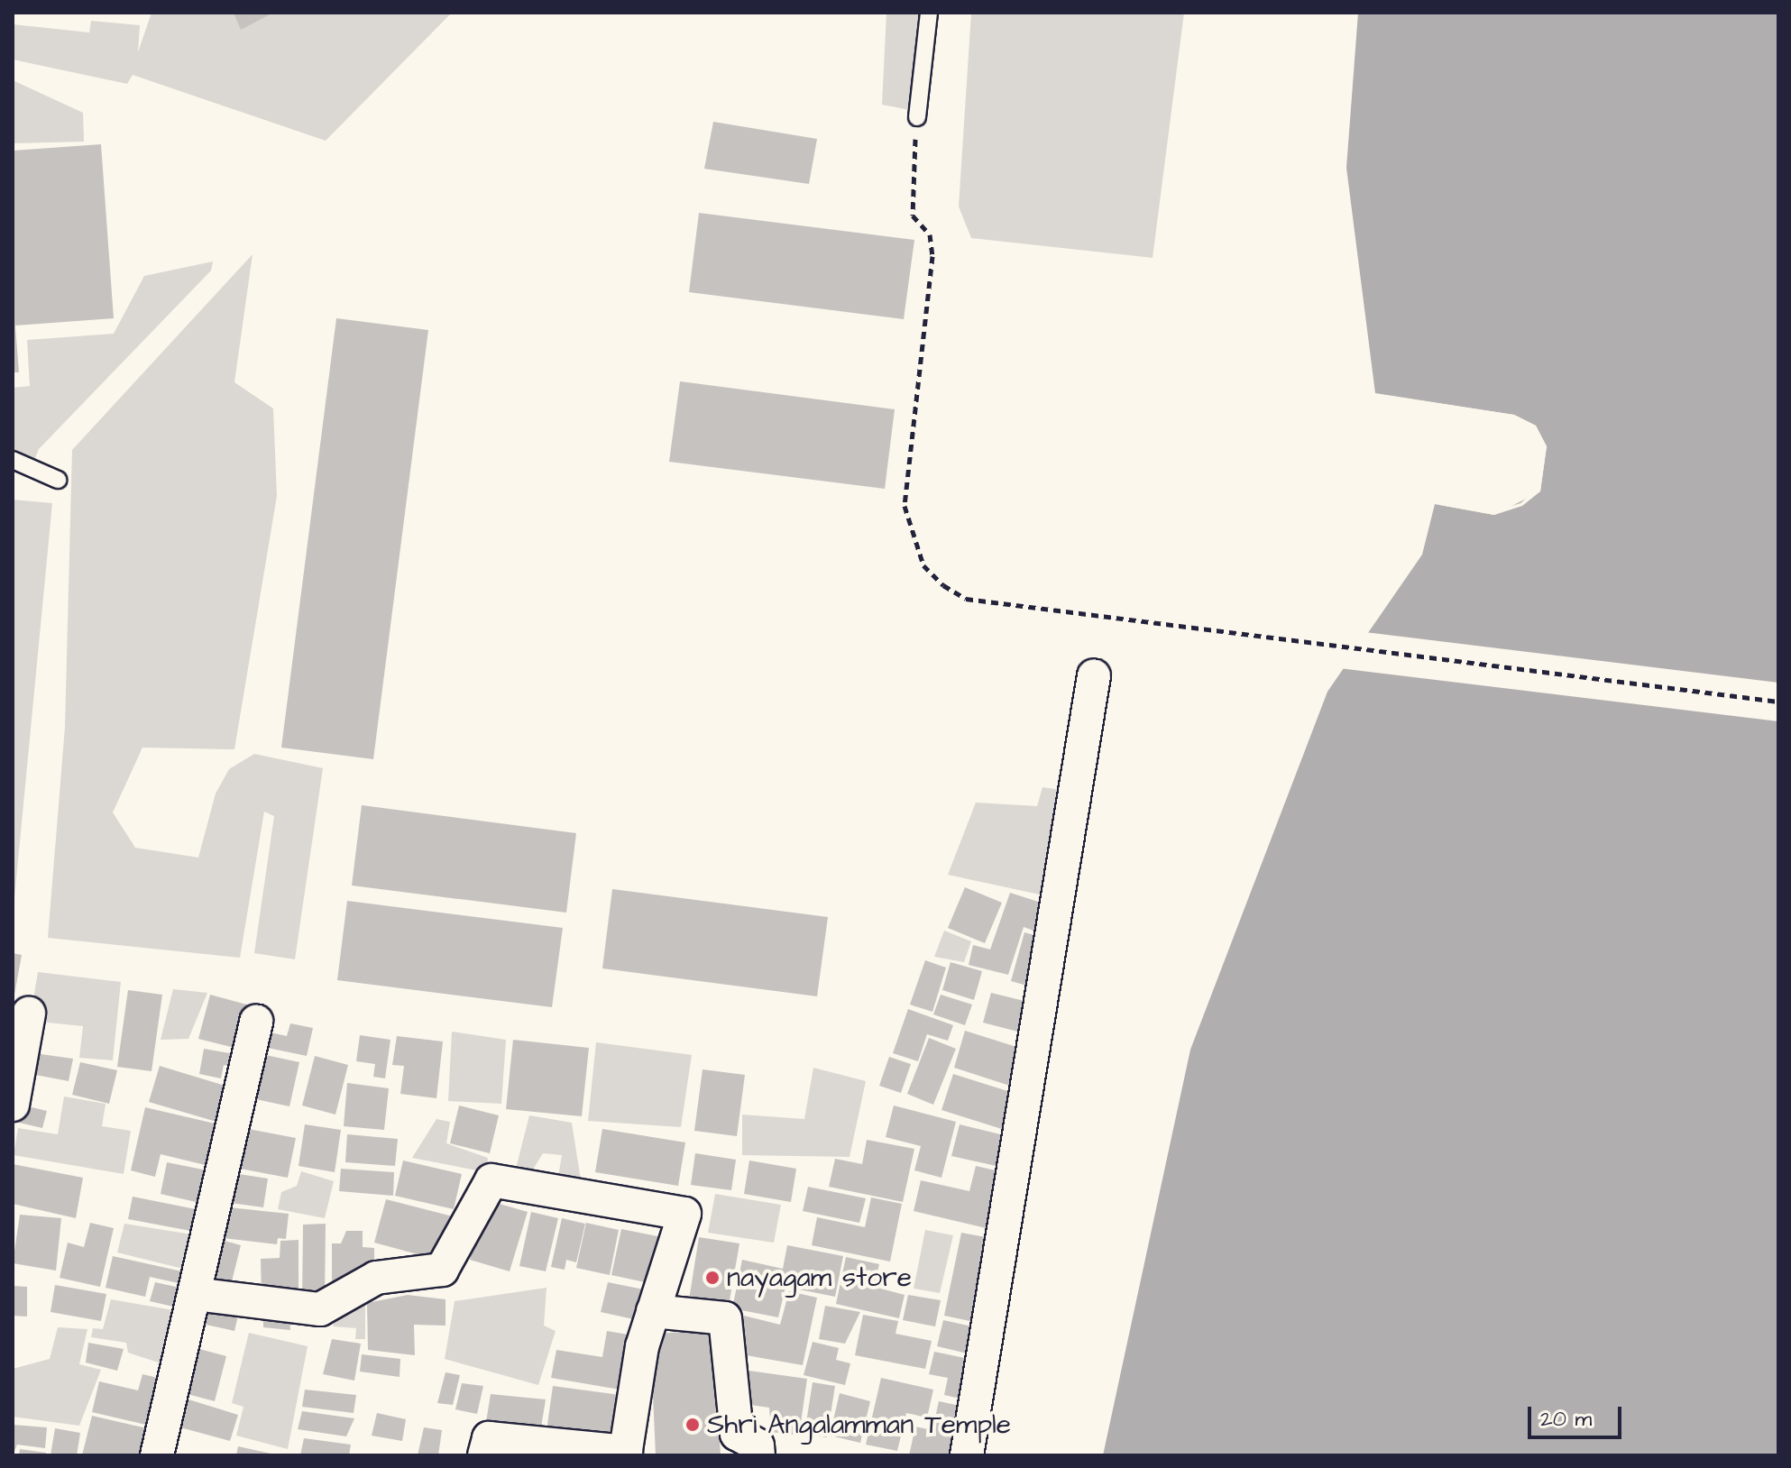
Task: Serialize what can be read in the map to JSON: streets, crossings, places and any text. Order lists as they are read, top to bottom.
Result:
{
  "places": ["nayagam store", "Shri Angalamman Temple"],
  "scale_bar": "20 m"
}
